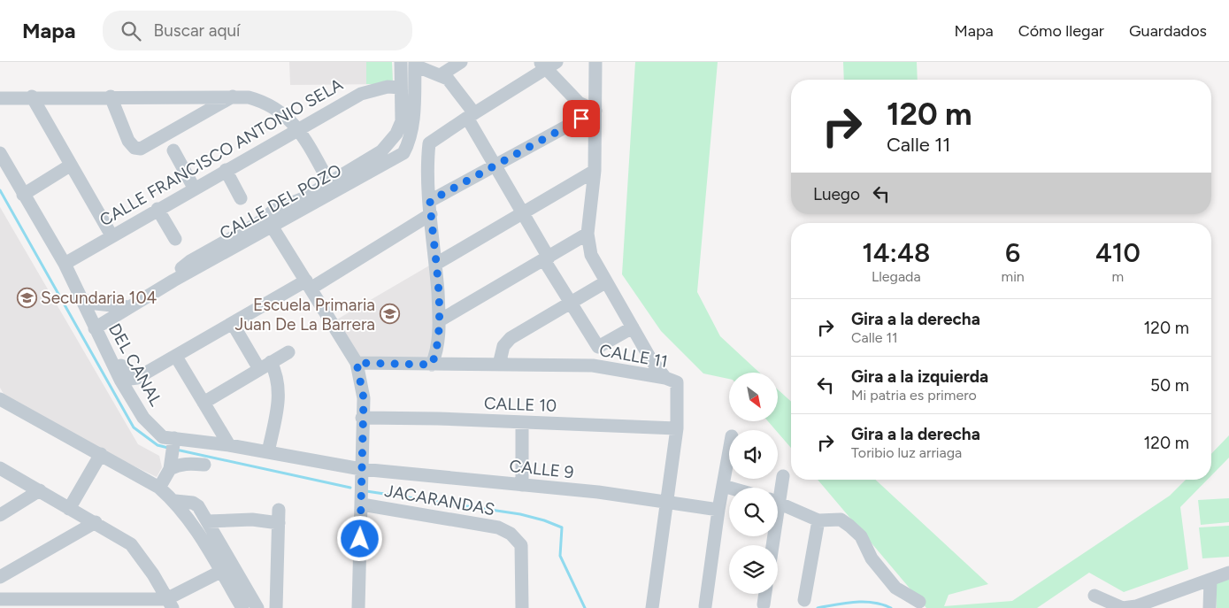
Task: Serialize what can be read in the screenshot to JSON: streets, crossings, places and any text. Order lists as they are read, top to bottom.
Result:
{
  "streets": {
    "street": [
      "CALLE FRANCISCO ANTONIO SELA",
      "CALLE DEL POZO",
      "CALLE 11",
      "DEL CANAL",
      "CALLE 10",
      "CALLE 9",
      "JACARANDAS"
    ]
  },
  "crossings": [
    ["CALLE FRANCISCO ANTONIO SELA", "DEL CANAL"],
    ["CALLE DEL POZO", "DEL CANAL"],
    ["CALLE 11", "CALLE 10"],
    ["CALLE 11", "CALLE 9"],
    ["DEL CANAL", "CALLE 9"]
  ],
  "places": {
    "school or university": ["Secundaria 104", "Escuela Primaria Juan De La Barrera"]
  },
  "north": "bottom right",
  "page": {
    "header": "Mapa",
    "search": "Buscar aquí",
    "nav": ["Mapa", "Cómo llegar", "Guardados"],
    "turn": ["120 m", "Calle 11"],
    "then": "Luego",
    "eta": [
      "14:48",
      "Llegada",
      "6",
      "min",
      "410",
      "m"
    ],
    "list": [
      {
        "name": "Gira a la derecha",
        "note": "Calle 11",
        "value": "120 m"
      },
      {
        "name": "Gira a la izquierda",
        "note": "Mi patria es primero",
        "value": "50 m"
      },
      {
        "name": "Gira a la derecha",
        "note": "Toribio luz arriaga",
        "value": "120 m"
      }
    ]
  }
}
